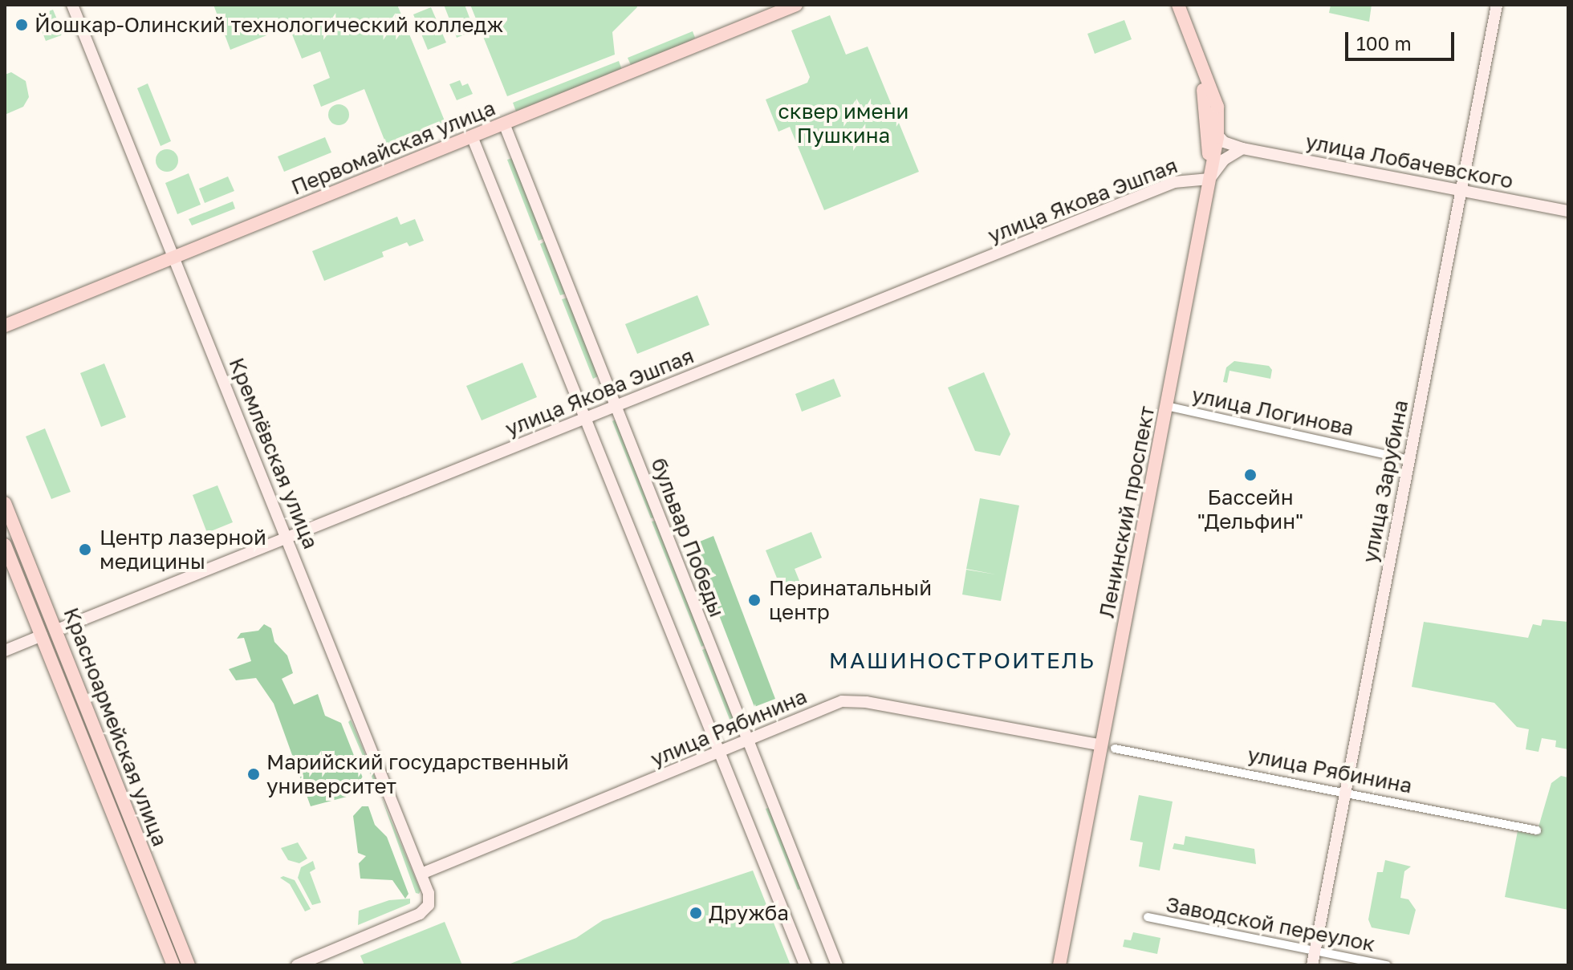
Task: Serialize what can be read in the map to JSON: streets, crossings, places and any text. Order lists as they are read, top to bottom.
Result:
{
  "streets": {
    "main road": [
      "Первомайская улица",
      "улица Якова Эшпая",
      "Ленинский проспект",
      "Красноармейская улица"
    ],
    "street": [
      "улица Лобачевского",
      "улица Логинова",
      "Кремлёвская улица",
      "улица Зарубина",
      "бульвар Победы",
      "улица Рябинина",
      "Заводской переулок"
    ]
  },
  "crossings": [
    ["Первомайская улица", "Кремлёвская улица"],
    ["Первомайская улица", "бульвар Победы"],
    ["улица Лобачевского", "улица Зарубина"],
    ["улица Лобачевского", "Ленинский проспект"],
    ["улица Якова Эшпая", "Кремлёвская улица"],
    ["улица Якова Эшпая", "Ленинский проспект"],
    ["улица Якова Эшпая", "бульвар Победы"],
    ["улица Якова Эшпая", "Красноармейская улица"],
    ["улица Логинова", "улица Зарубина"],
    ["улица Логинова", "Ленинский проспект"],
    ["Кремлёвская улица", "улица Рябинина"],
    ["улица Зарубина", "улица Рябинина"],
    ["улица Зарубина", "Заводской переулок"],
    ["Ленинский проспект", "улица Рябинина"],
    ["бульвар Победы", "улица Рябинина"]
  ],
  "districts": ["МАШИНОСТРОИТЕЛЬ"],
  "parks": ["сквер имени Пушкина"],
  "places": [
    "Йошкар-Олинский технологический колледж",
    "Бассейн \"Дельфин\"",
    "Центр лазерной медицины",
    "Перинатальный центр",
    "Марийский государственный университет",
    "Дружба"
  ],
  "scale_bar": "100 m"
}
